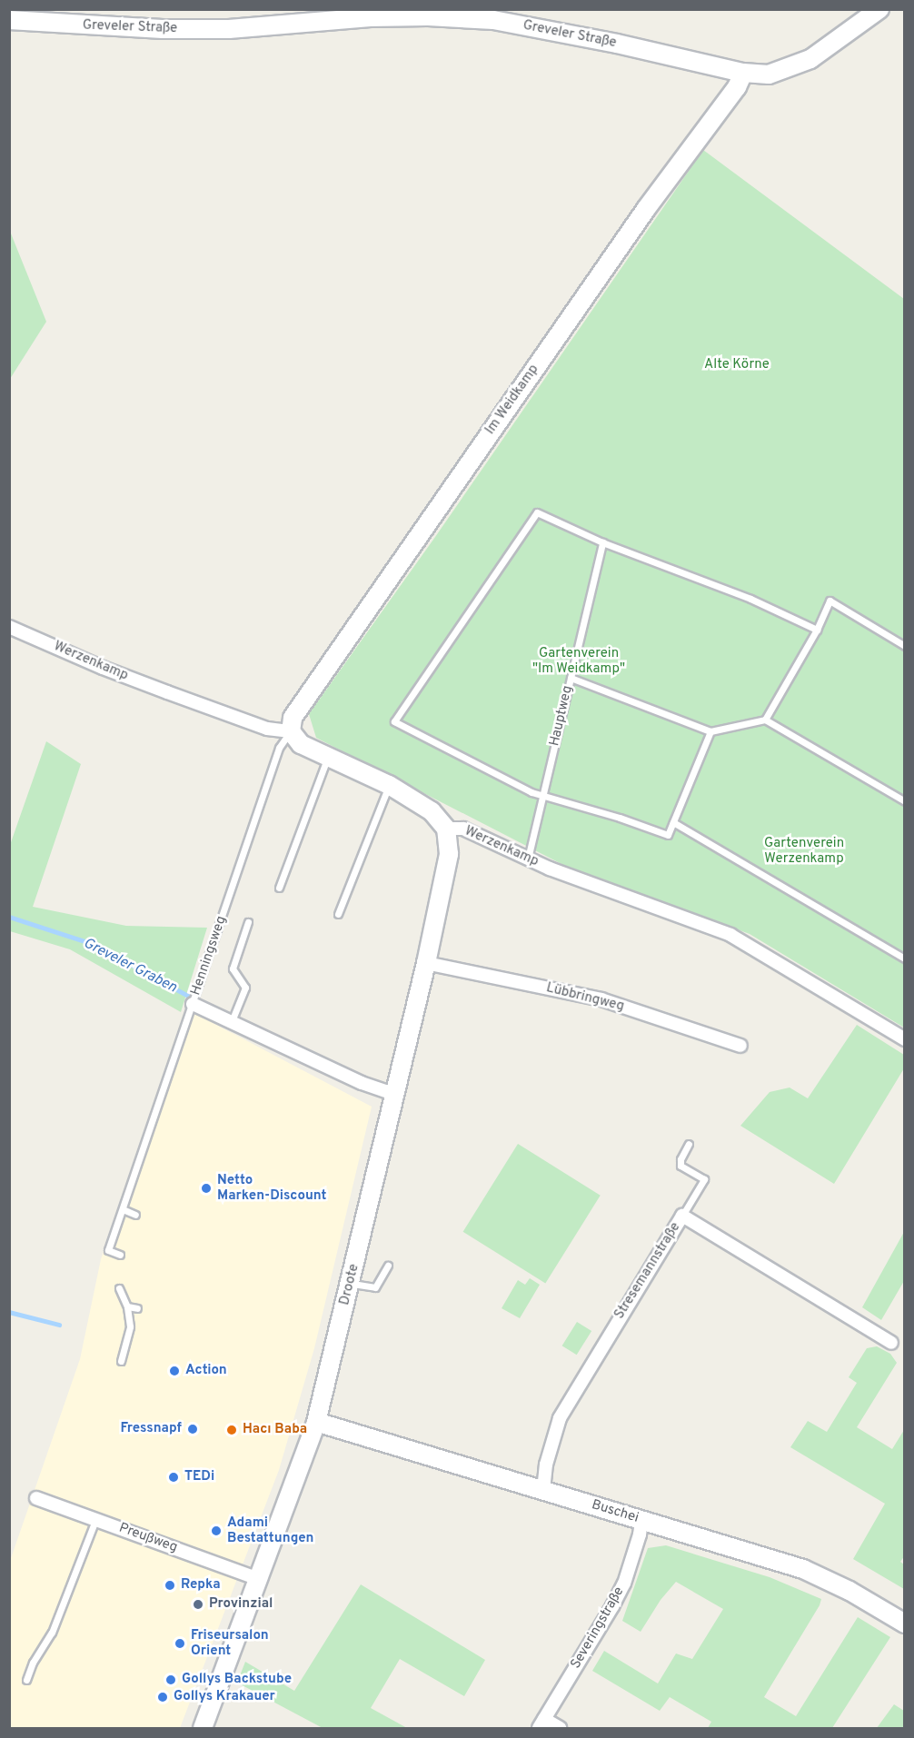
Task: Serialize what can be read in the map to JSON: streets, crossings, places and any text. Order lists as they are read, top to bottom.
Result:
{
  "streets": {
    "street": [
      "Greveler Straße",
      "Im Weidkamp",
      "Werzenkamp",
      "Henningsweg",
      "Lübbringweg",
      "Stresemannstraße",
      "Droote",
      "Buschei",
      "Preußweg",
      "Severingstraße"
    ],
    "lane": ["Hauptweg"]
  },
  "crossings": [
    ["Greveler Straße", "Im Weidkamp"],
    ["Im Weidkamp", "Werzenkamp"],
    ["Im Weidkamp", "Henningsweg"],
    ["Werzenkamp", "Hauptweg"],
    ["Werzenkamp", "Henningsweg"],
    ["Werzenkamp", "Droote"],
    ["Henningsweg", "Droote"],
    ["Lübbringweg", "Droote"],
    ["Stresemannstraße", "Buschei"],
    ["Droote", "Buschei"],
    ["Droote", "Preußweg"],
    ["Buschei", "Severingstraße"]
  ],
  "water": ["Greveler Graben"],
  "parks": ["Alte Körne", "Gartenverein \"Im Weidkamp\"", "Gartenverein Werzenkamp"],
  "places": [
    "Netto Marken-Discount",
    "Action",
    "Fressnapf",
    "Hacı Baba",
    "TEDi",
    "Adami Bestattungen",
    "Repka",
    "Provinzial",
    "Friseursalon Orient",
    "Gollys Backstube",
    "Gollys Krakauer"
  ]
}
